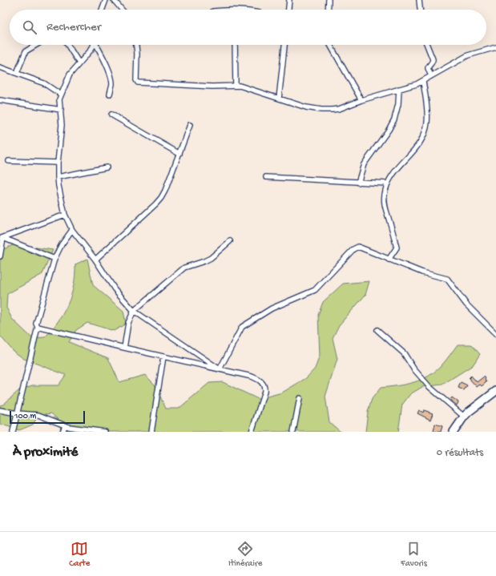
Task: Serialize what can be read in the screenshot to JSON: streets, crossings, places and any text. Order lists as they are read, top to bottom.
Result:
{
  "scale_bar": "100 m",
  "page": {
    "search": "Rechercher",
    "scale": "100 m",
    "heading": ["À proximité", "0 résultats"],
    "nav": ["Carte", "Itinéraire", "Favoris"]
  }
}
